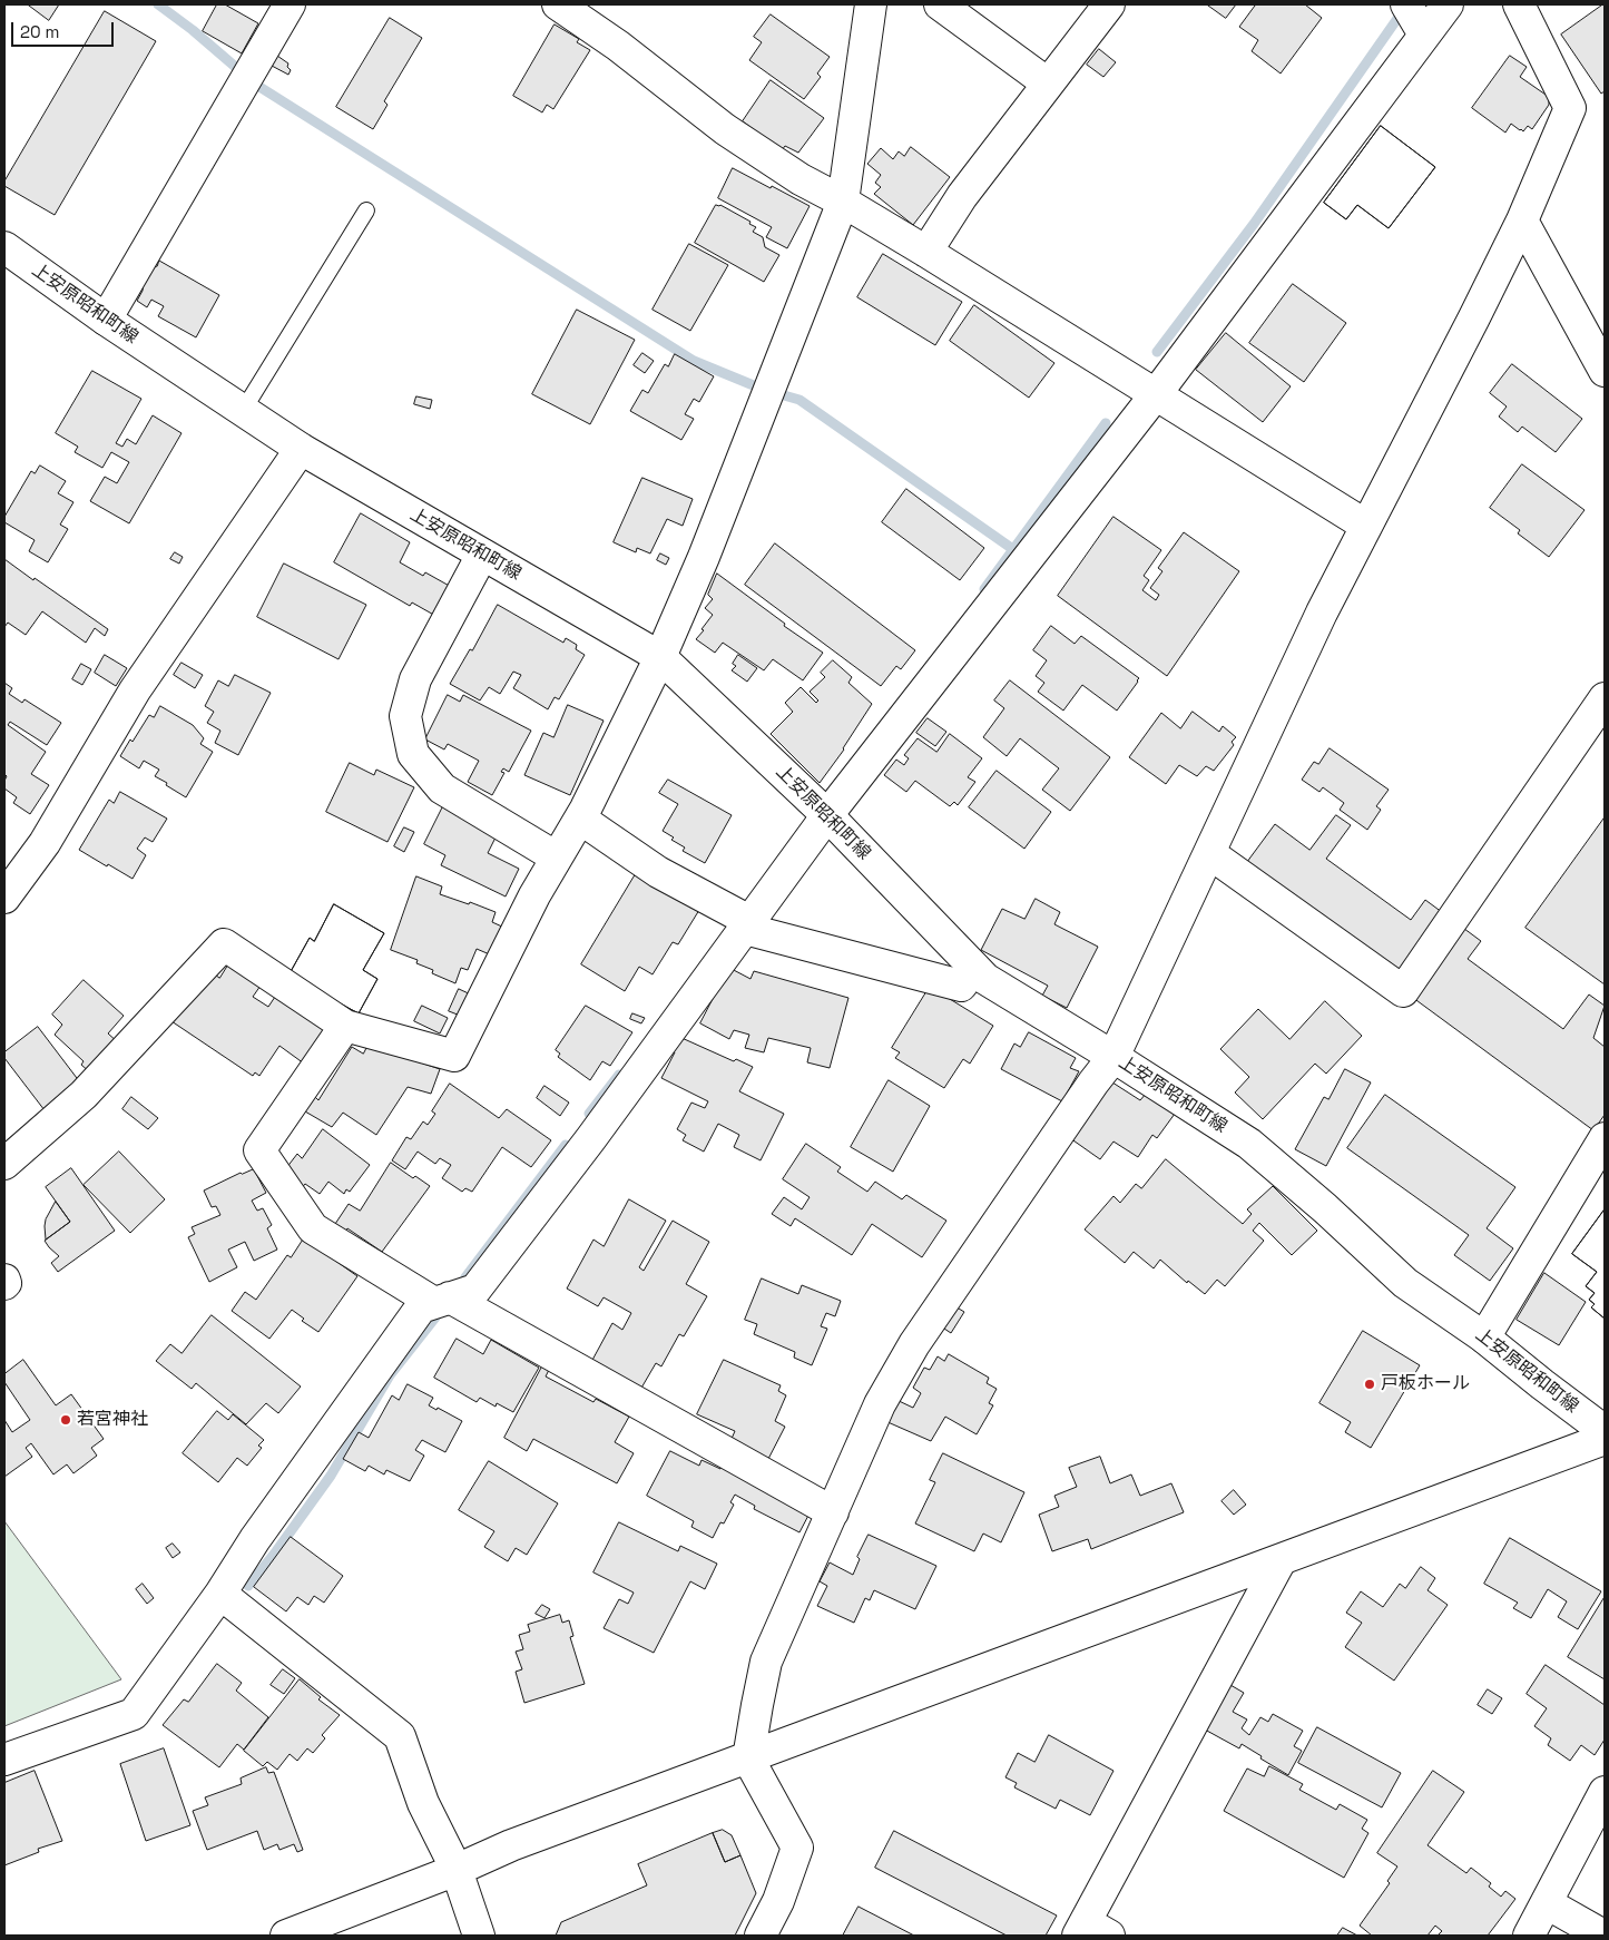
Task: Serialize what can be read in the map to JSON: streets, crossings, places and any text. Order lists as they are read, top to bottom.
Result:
{
  "streets": {
    "street": ["上安原昭和町線"]
  },
  "places": ["戸板ホール", "若宮神社"],
  "scale_bar": "20 m"
}
